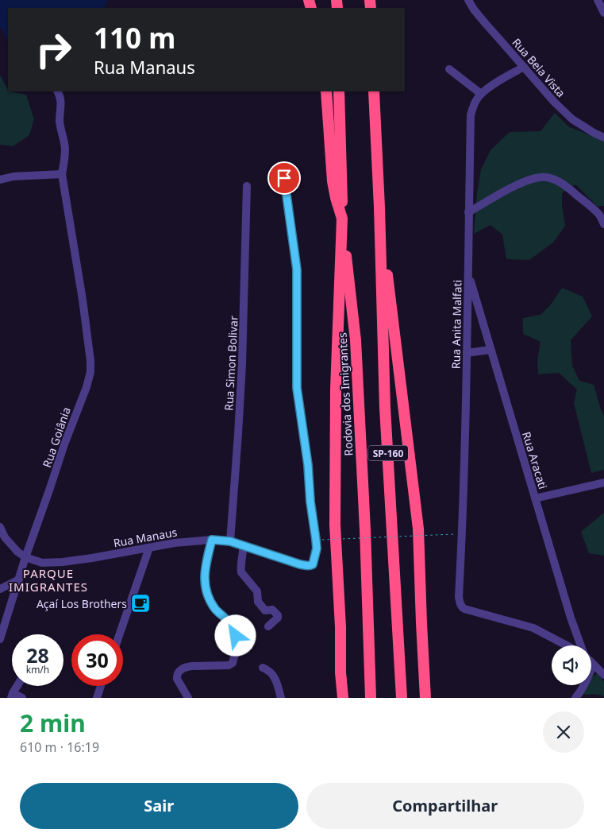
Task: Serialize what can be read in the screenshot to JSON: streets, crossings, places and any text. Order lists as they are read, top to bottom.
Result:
{
  "streets": {
    "highway": ["Rodovia dos Imigrantes", "SP-160"],
    "street": [
      "Rua Bela Vista",
      "Rua Anita Malfati",
      "Rua Simon Bolivar",
      "Rua Goiânia",
      "Rua Aracati",
      "Rua Manaus"
    ]
  },
  "crossings": [
    ["Rua Bela Vista", "Rua Anita Malfati"],
    ["Rua Anita Malfati", "Rua Aracati"],
    ["Rua Simon Bolivar", "Rua Manaus"],
    ["Rua Goiânia", "Rua Manaus"]
  ],
  "districts": ["PARQUE IMIGRANTES"],
  "places": {
    "cafe": ["Açaí Los Brothers"]
  },
  "page": {
    "turn": ["110 m", "Rua Manaus"],
    "speed": "28 km/h",
    "limit": "30",
    "heading": ["2 min", "610 m · 16:19"],
    "buttons": ["Sair", "Compartilhar"]
  }
}
